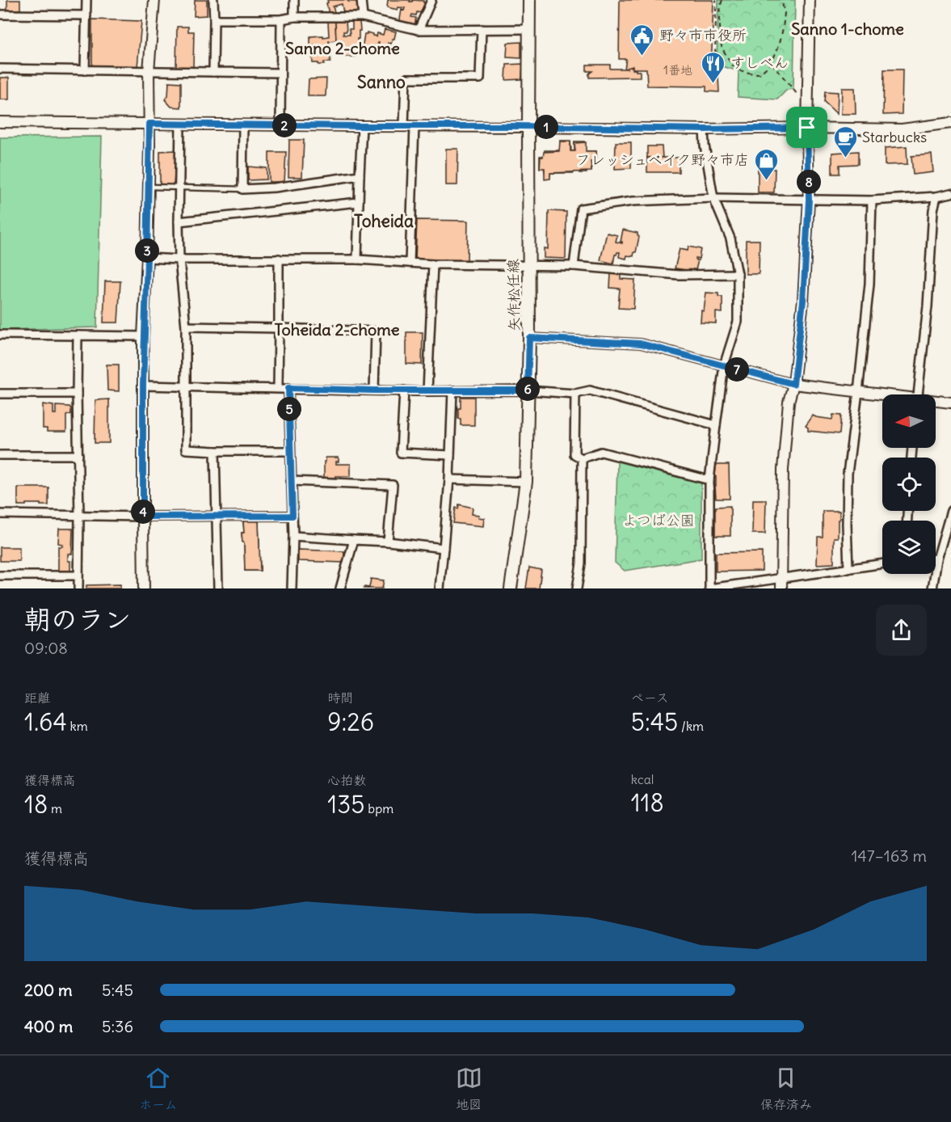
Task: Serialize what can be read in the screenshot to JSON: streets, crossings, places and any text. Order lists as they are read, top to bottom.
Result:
{
  "streets": {
    "main road": ["矢作松任線"]
  },
  "districts": [
    "Sanno 1-chome",
    "Sanno 2-chome",
    "Sanno",
    "Toheida",
    "Toheida 2-chome"
  ],
  "parks": ["よつば公園"],
  "places": {
    "public building": ["野々市市役所"],
    "restaurant": ["すしべん"],
    "cafe": ["Starbucks"],
    "shop": ["フレッシュベイク野々市店"]
  },
  "house_numbers": ["1番地"],
  "north": "left",
  "page": {
    "pins": [
      "2",
      "1",
      "8",
      "3",
      "7",
      "6",
      "5",
      "4"
    ],
    "heading": ["朝のラン", "09:08"],
    "stats": [
      ["距離", "1.64 km"],
      ["時間", "9:26"],
      ["ペース", "5:45 /km"],
      ["獲得標高", "18 m"],
      ["心拍数", "135 bpm"],
      ["kcal", "118"]
    ],
    "chart": ["獲得標高", "147–163 m"],
    "list": [
      {
        "name": "200 m",
        "note": "5:45"
      },
      {
        "name": "400 m",
        "note": "5:36"
      }
    ],
    "tabs": ["ホーム", "地図", "保存済み"]
  }
}
